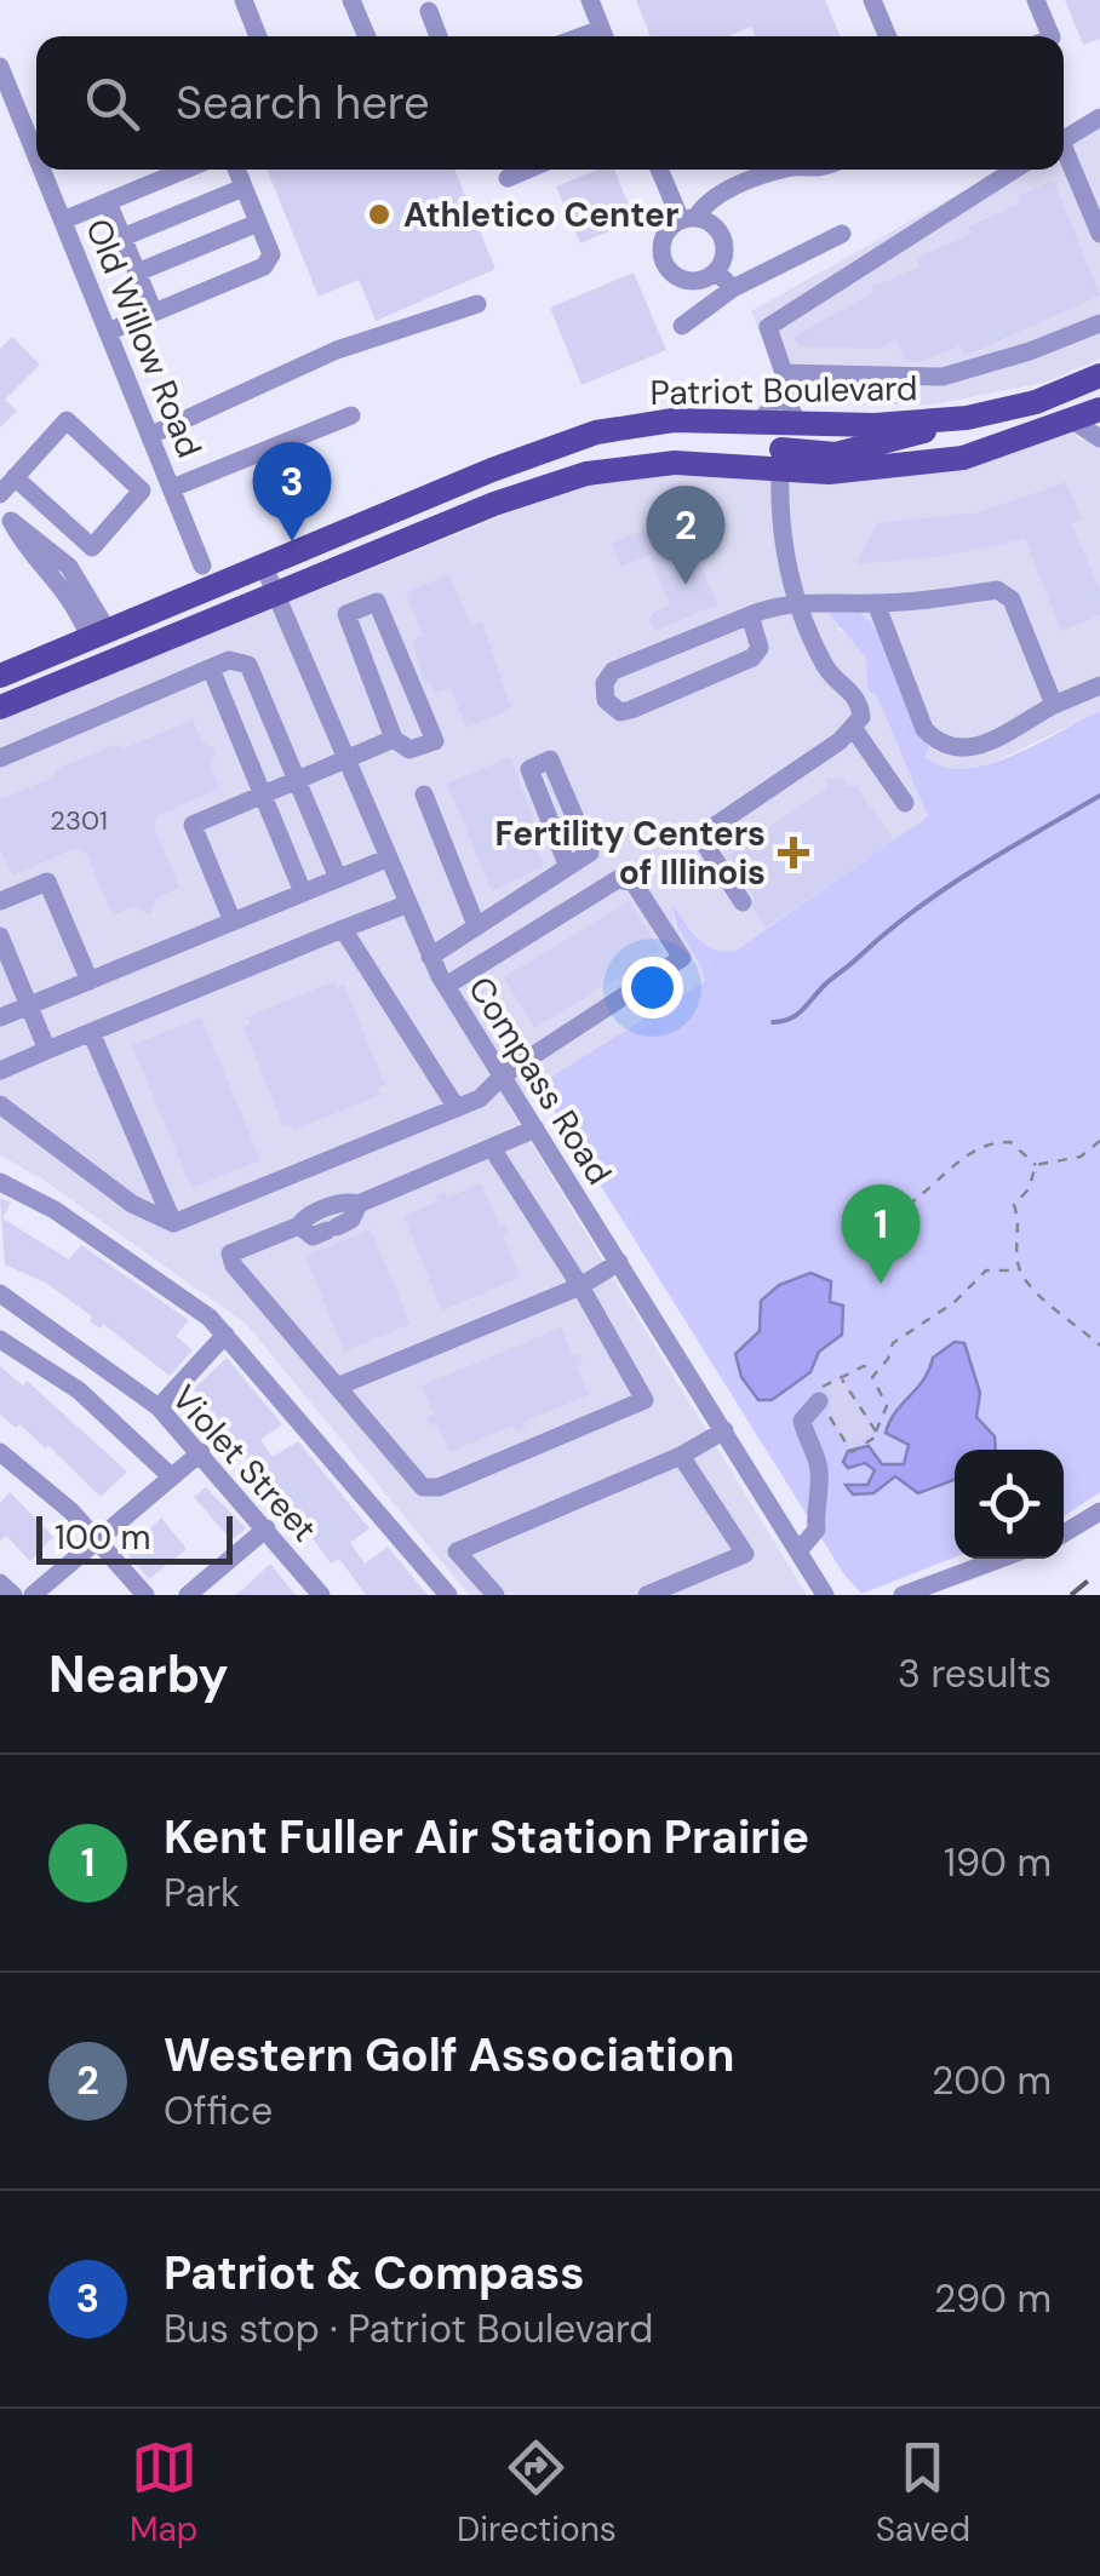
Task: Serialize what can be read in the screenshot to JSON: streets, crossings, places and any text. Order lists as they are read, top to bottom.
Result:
{
  "streets": {
    "main road": ["Patriot Boulevard"],
    "street": ["Old Willow Road", "Compass Road", "Violet Street"]
  },
  "crossings": [
    ["Patriot Boulevard", "Compass Road"]
  ],
  "places": {
    "other": ["Athletico Center"],
    "health": ["Fertility Centers of Illinois"]
  },
  "house_numbers": ["2301"],
  "scale_bar": "100 m",
  "page": {
    "search": "Search here",
    "pins": ["3", "2", "1"],
    "scale": "100 m",
    "heading": ["Nearby", "3 results"],
    "list": [
      {
        "mark": "1",
        "name": "Kent Fuller Air Station Prairie",
        "note": "Park",
        "value": "190 m"
      },
      {
        "mark": "2",
        "name": "Western Golf Association",
        "note": "Office",
        "value": "200 m"
      },
      {
        "mark": "3",
        "name": "Patriot & Compass",
        "note": "Bus stop · Patriot Boulevard",
        "value": "290 m"
      }
    ],
    "nav": ["Map", "Directions", "Saved"]
  }
}
